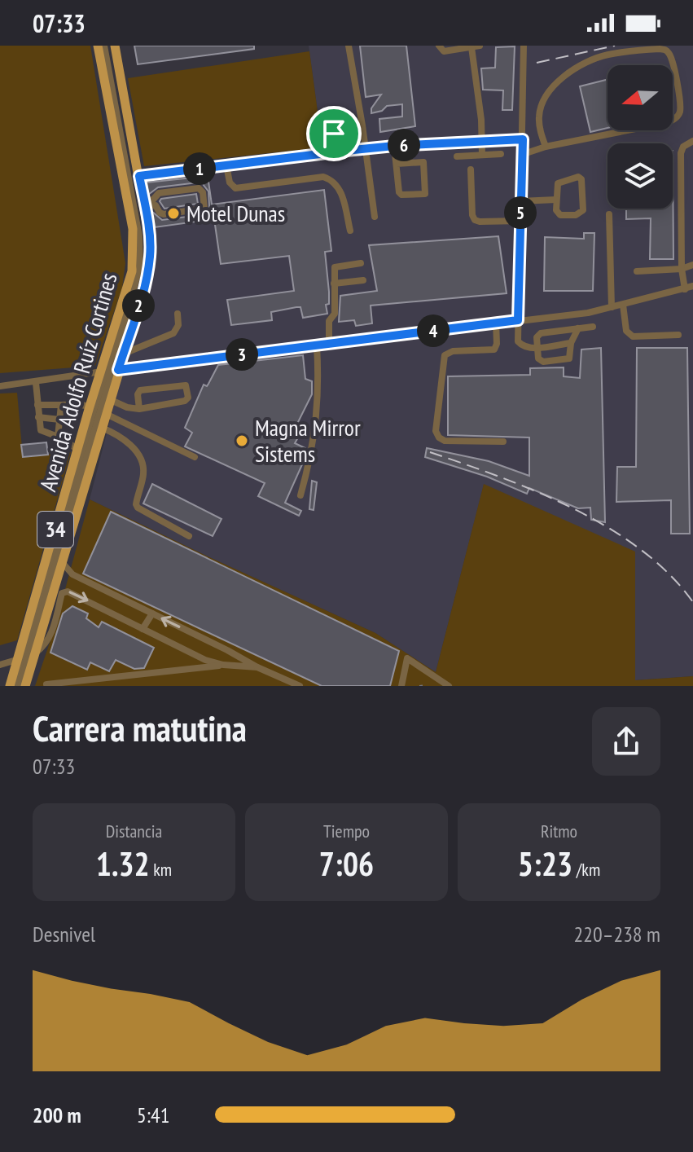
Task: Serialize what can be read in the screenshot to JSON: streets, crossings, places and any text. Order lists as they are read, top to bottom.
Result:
{
  "streets": {
    "main road": ["Avenida Adolfo Ruíz Cortines", "34"]
  },
  "places": ["Motel Dunas", "Magna Mirror Sistems"],
  "north": "left",
  "page": {
    "status": "07:33",
    "pins": [
      "6",
      "1",
      "5",
      "2",
      "4",
      "3"
    ],
    "heading": ["Carrera matutina", "07:33"],
    "stats": [
      ["Distancia", "1.32 km"],
      ["Tiempo", "7:06"],
      ["Ritmo", "5:23 /km"]
    ],
    "chart": ["Desnivel", "220–238 m"],
    "list": [
      {
        "name": "200 m",
        "note": "5:41"
      }
    ]
  }
}
